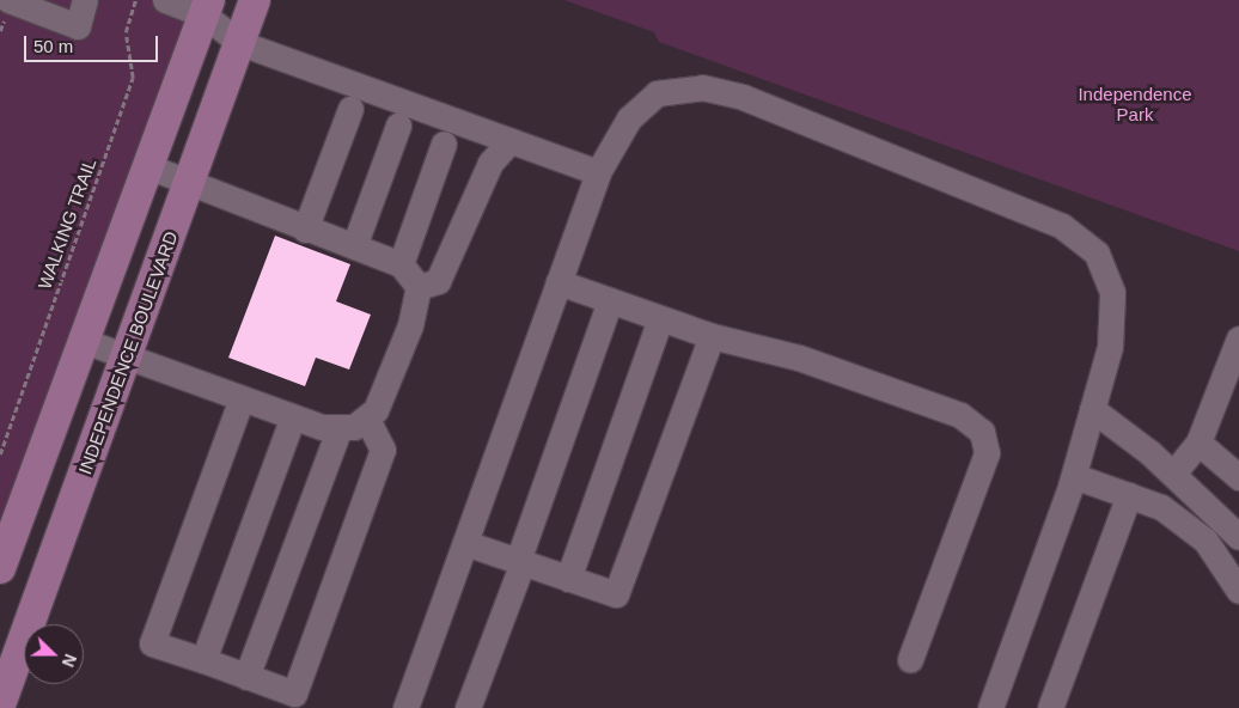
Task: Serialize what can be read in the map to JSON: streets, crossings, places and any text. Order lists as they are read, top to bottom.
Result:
{
  "streets": {
    "main road": ["INDEPENDENCE BOULEVARD"],
    "path": ["WALKING TRAIL"]
  },
  "parks": ["Independence Park"],
  "scale_bar": "50 m",
  "north": "right"
}
